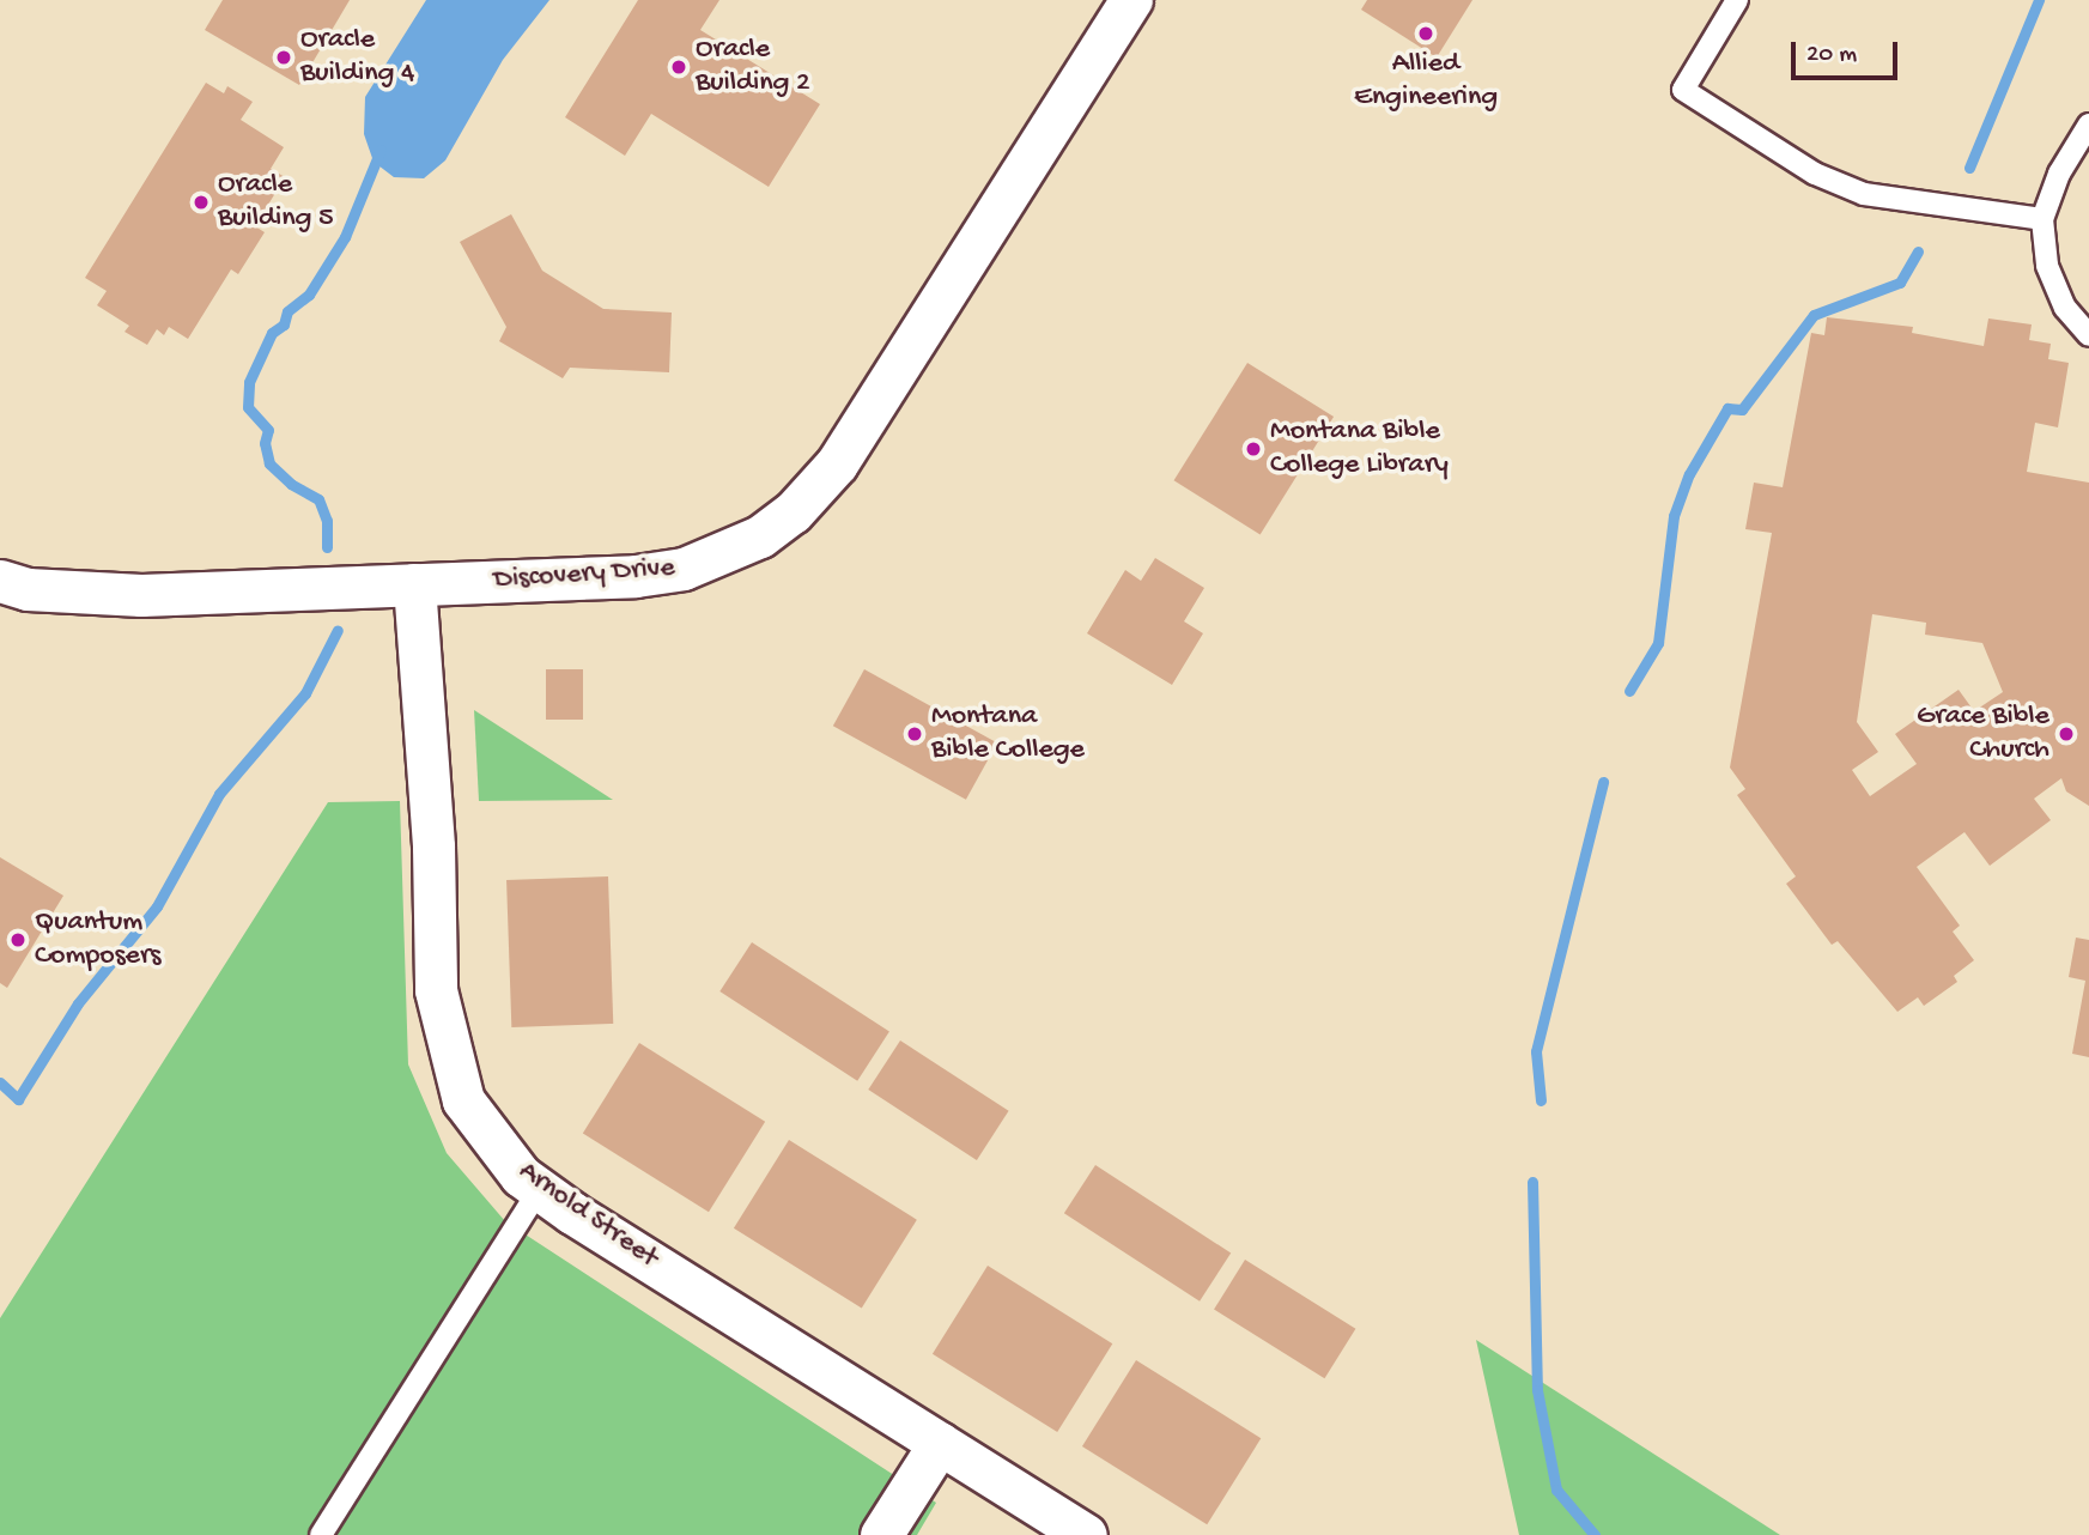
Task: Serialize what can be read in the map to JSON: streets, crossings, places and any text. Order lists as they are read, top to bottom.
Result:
{
  "streets": {
    "street": ["Discovery Drive", "Arnold Street"]
  },
  "crossings": [
    ["Discovery Drive", "Arnold Street"]
  ],
  "places": [
    "Allied Engineering",
    "Oracle Building 4",
    "Oracle Building 2",
    "Oracle Building 5",
    "Montana Bible College Library",
    "Montana Bible College",
    "Grace Bible Church",
    "Quantum Composers"
  ],
  "scale_bar": "20 m"
}
